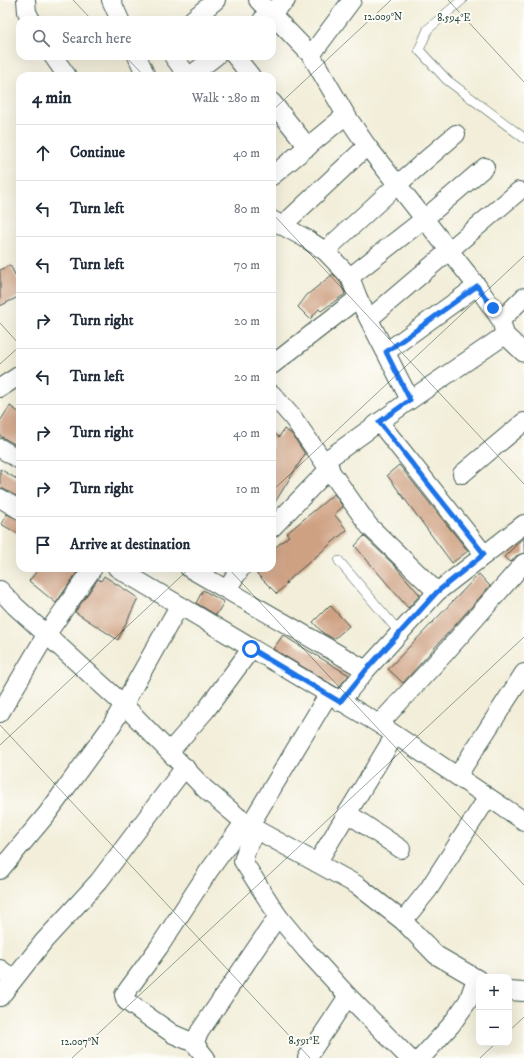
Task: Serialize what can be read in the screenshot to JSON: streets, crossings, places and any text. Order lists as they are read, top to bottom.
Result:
{
  "page": {
    "search": "Search here",
    "heading": ["4 min", "Walk · 280 m"],
    "list": [
      ["Continue", "40 m"],
      ["Turn left", "80 m"],
      ["Turn left", "70 m"],
      ["Turn right", "20 m"],
      ["Turn left", "20 m"],
      ["Turn right", "40 m"],
      ["Turn right", "10 m"],
      "Arrive at destination"
    ],
    "map_buttons": ["+", "−"]
  },
  "coordinates": [
    "12.009°N",
    "8.594°E",
    "8.591°E",
    "12.007°N"
  ]
}
